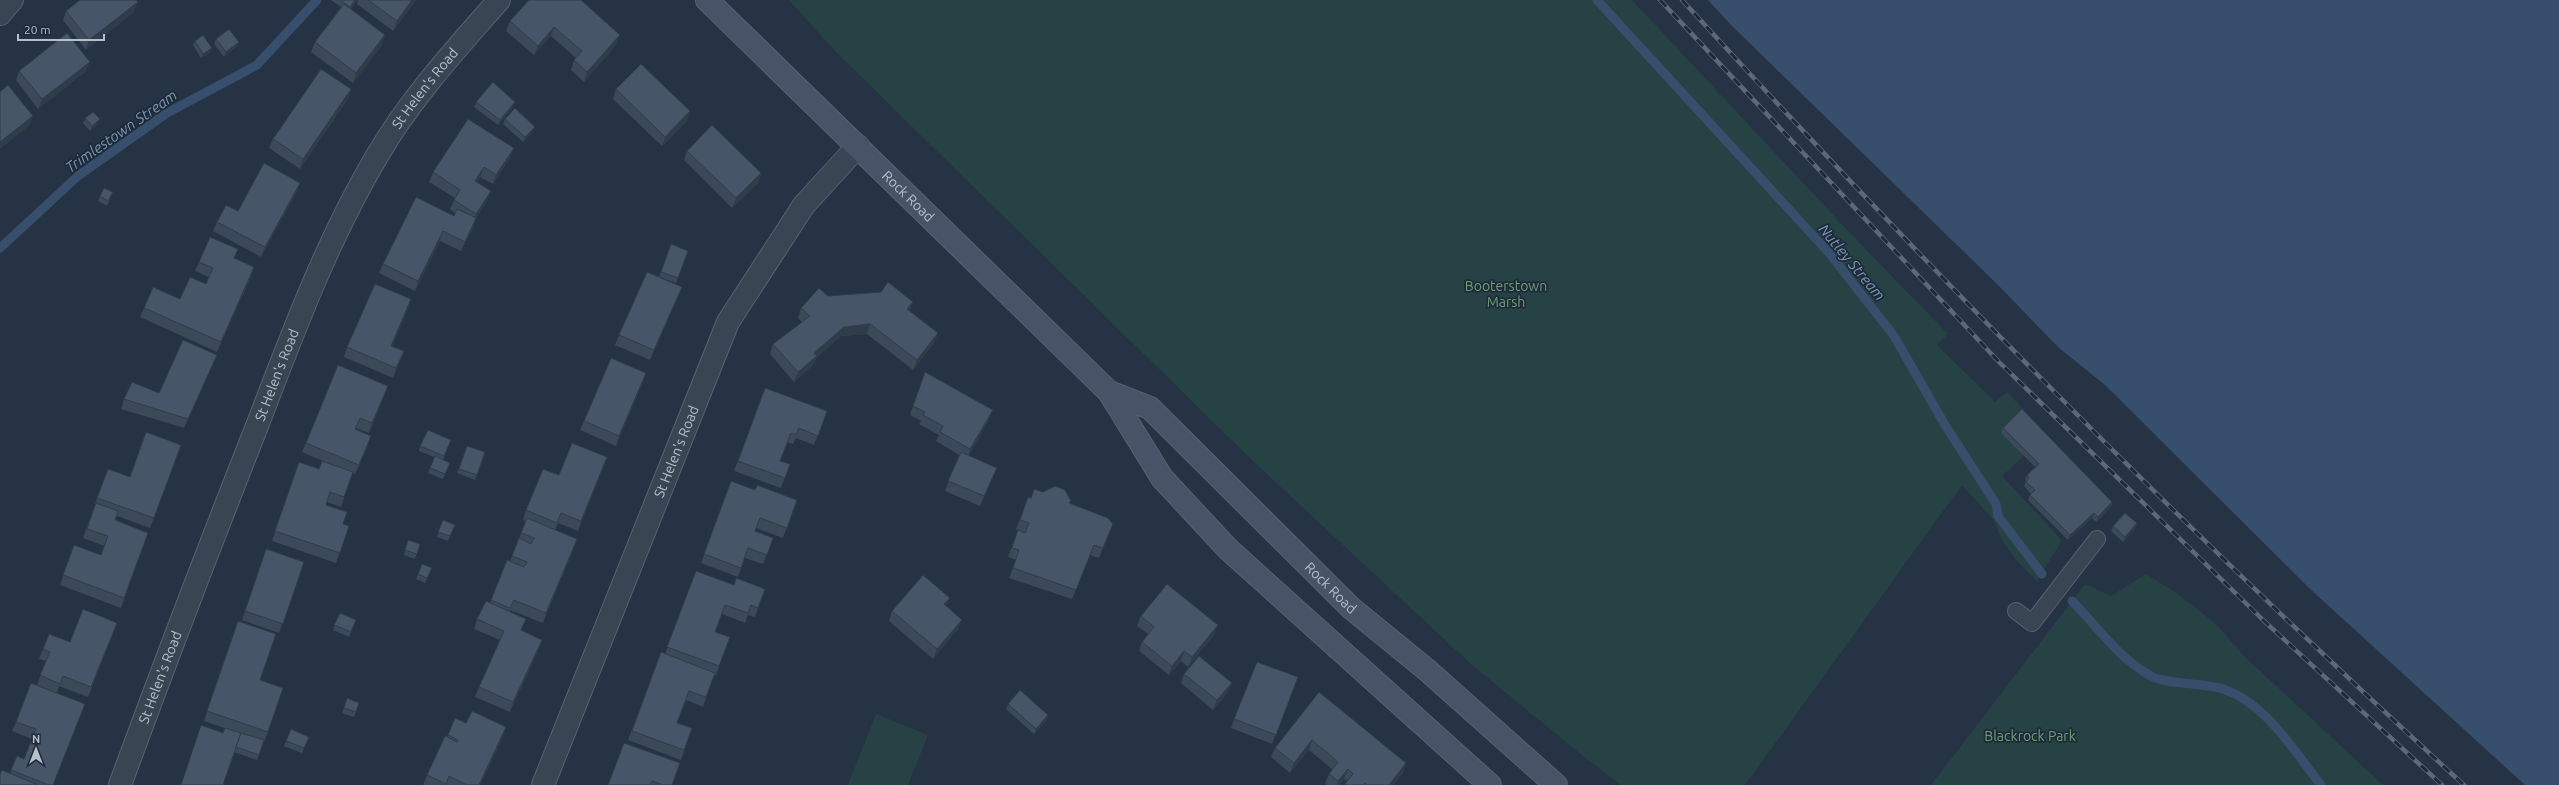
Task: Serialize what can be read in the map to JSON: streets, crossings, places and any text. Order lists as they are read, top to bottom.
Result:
{
  "streets": {
    "main road": ["Rock Road"],
    "street": ["St Helen's Road"]
  },
  "crossings": [
    ["St Helen's Road", "Rock Road"]
  ],
  "water": ["Trimlestown Stream", "Nutley Stream"],
  "parks": ["Booterstown Marsh", "Blackrock Park"],
  "scale_bar": "20 m",
  "north": "top"
}
